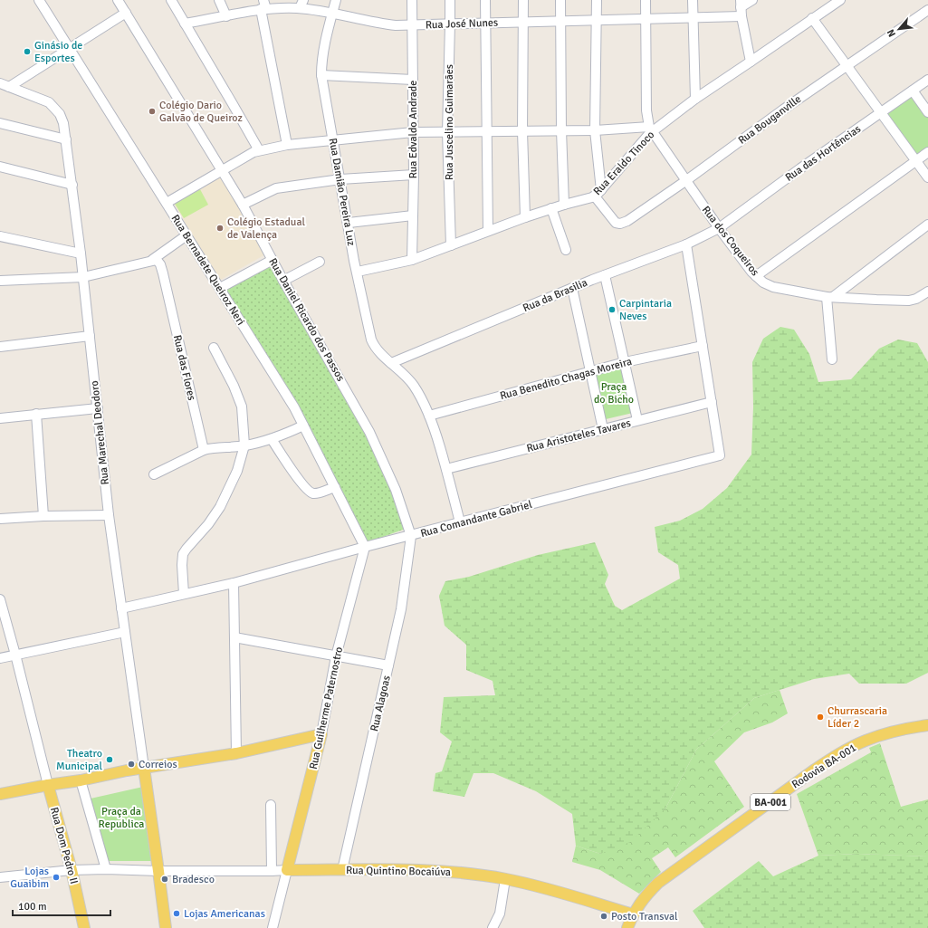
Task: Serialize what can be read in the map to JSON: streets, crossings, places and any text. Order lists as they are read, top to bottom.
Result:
{
  "streets": {
    "main road": [
      "Rua Guilherme Paternostro",
      "Rodovia BA-001",
      "BA-001",
      "Rua Dom Pedro II",
      "Rua Quintino Bocaiúva"
    ],
    "street": [
      "Rua José Nunes",
      "Rua Bouganville",
      "Rua Juscelino Guimarães",
      "Rua Edvaldo Andrade",
      "Rua das Hortências",
      "Rua Eraldo Tinoco",
      "Rua Damião Pereira Luz",
      "Rua dos Coqueiros",
      "Rua Bernadete Queiroz Neri",
      "Rua da Brasilia",
      "Rua Daniel Ricardo dos Passos",
      "Rua das Flores",
      "Rua Benedito Chagas Moreira",
      "Rua Marechal Deodoro",
      "Rua Aristoteles Tavares",
      "Rua Comandante Gabriel",
      "Rua Alagoas"
    ]
  },
  "crossings": [
    ["Rua José Nunes", "Rua Juscelino Guimarães"],
    ["Rua José Nunes", "Rua Edvaldo Andrade"],
    ["Rua José Nunes", "Rua Damião Pereira Luz"],
    ["Rua Bouganville", "Rua Eraldo Tinoco"],
    ["Rua Bouganville", "Rua dos Coqueiros"],
    ["Rua Juscelino Guimarães", "Rua Eraldo Tinoco"],
    ["Rua Edvaldo Andrade", "Rua Eraldo Tinoco"],
    ["Rua das Hortências", "Rua dos Coqueiros"],
    ["Rua das Hortências", "Rua da Brasilia"],
    ["Rua Eraldo Tinoco", "Rua Damião Pereira Luz"],
    ["Rua Eraldo Tinoco", "Rua dos Coqueiros"],
    ["Rua Damião Pereira Luz", "Rua da Brasilia"],
    ["Rua Damião Pereira Luz", "Rua Benedito Chagas Moreira"],
    ["Rua Damião Pereira Luz", "Rua Aristoteles Tavares"],
    ["Rua Damião Pereira Luz", "Rua Comandante Gabriel"],
    ["Rua dos Coqueiros", "Rua da Brasilia"],
    ["Rua Bernadete Queiroz Neri", "Rua Comandante Gabriel"],
    ["Rua Bernadete Queiroz Neri", "Rua Guilherme Paternostro"],
    ["Rua Daniel Ricardo dos Passos", "Rua Comandante Gabriel"],
    ["Rua Daniel Ricardo dos Passos", "Rua Alagoas"],
    ["Rua Marechal Deodoro", "Rua Comandante Gabriel"],
    ["Rua Aristoteles Tavares", "Rua Comandante Gabriel"],
    ["Rua Comandante Gabriel", "Rua Alagoas"],
    ["Rua Comandante Gabriel", "Rua Guilherme Paternostro"],
    ["Rua Alagoas", "Rua Quintino Bocaiúva"],
    ["Rua Guilherme Paternostro", "Rua Quintino Bocaiúva"],
    ["Rodovia BA-001", "BA-001"],
    ["Rodovia BA-001", "Rua Quintino Bocaiúva"],
    ["BA-001", "Rua Quintino Bocaiúva"],
    ["Rua Dom Pedro II", "Rua Quintino Bocaiúva"]
  ],
  "parks": ["Praça do Bicho", "Praça da Republica"],
  "places": [
    "Ginásio de Esportes",
    "Colégio Dario Galvão de Queiroz",
    "Colégio Estadual de Valença",
    "Carpintaria Neves",
    "Churrascaria Líder 2",
    "Theatro Municipal",
    "Correios",
    "Lojas Guaibim",
    "Bradesco",
    "Lojas Americanas",
    "Posto Transval"
  ],
  "scale_bar": "100 m",
  "north": "bottom left"
}
